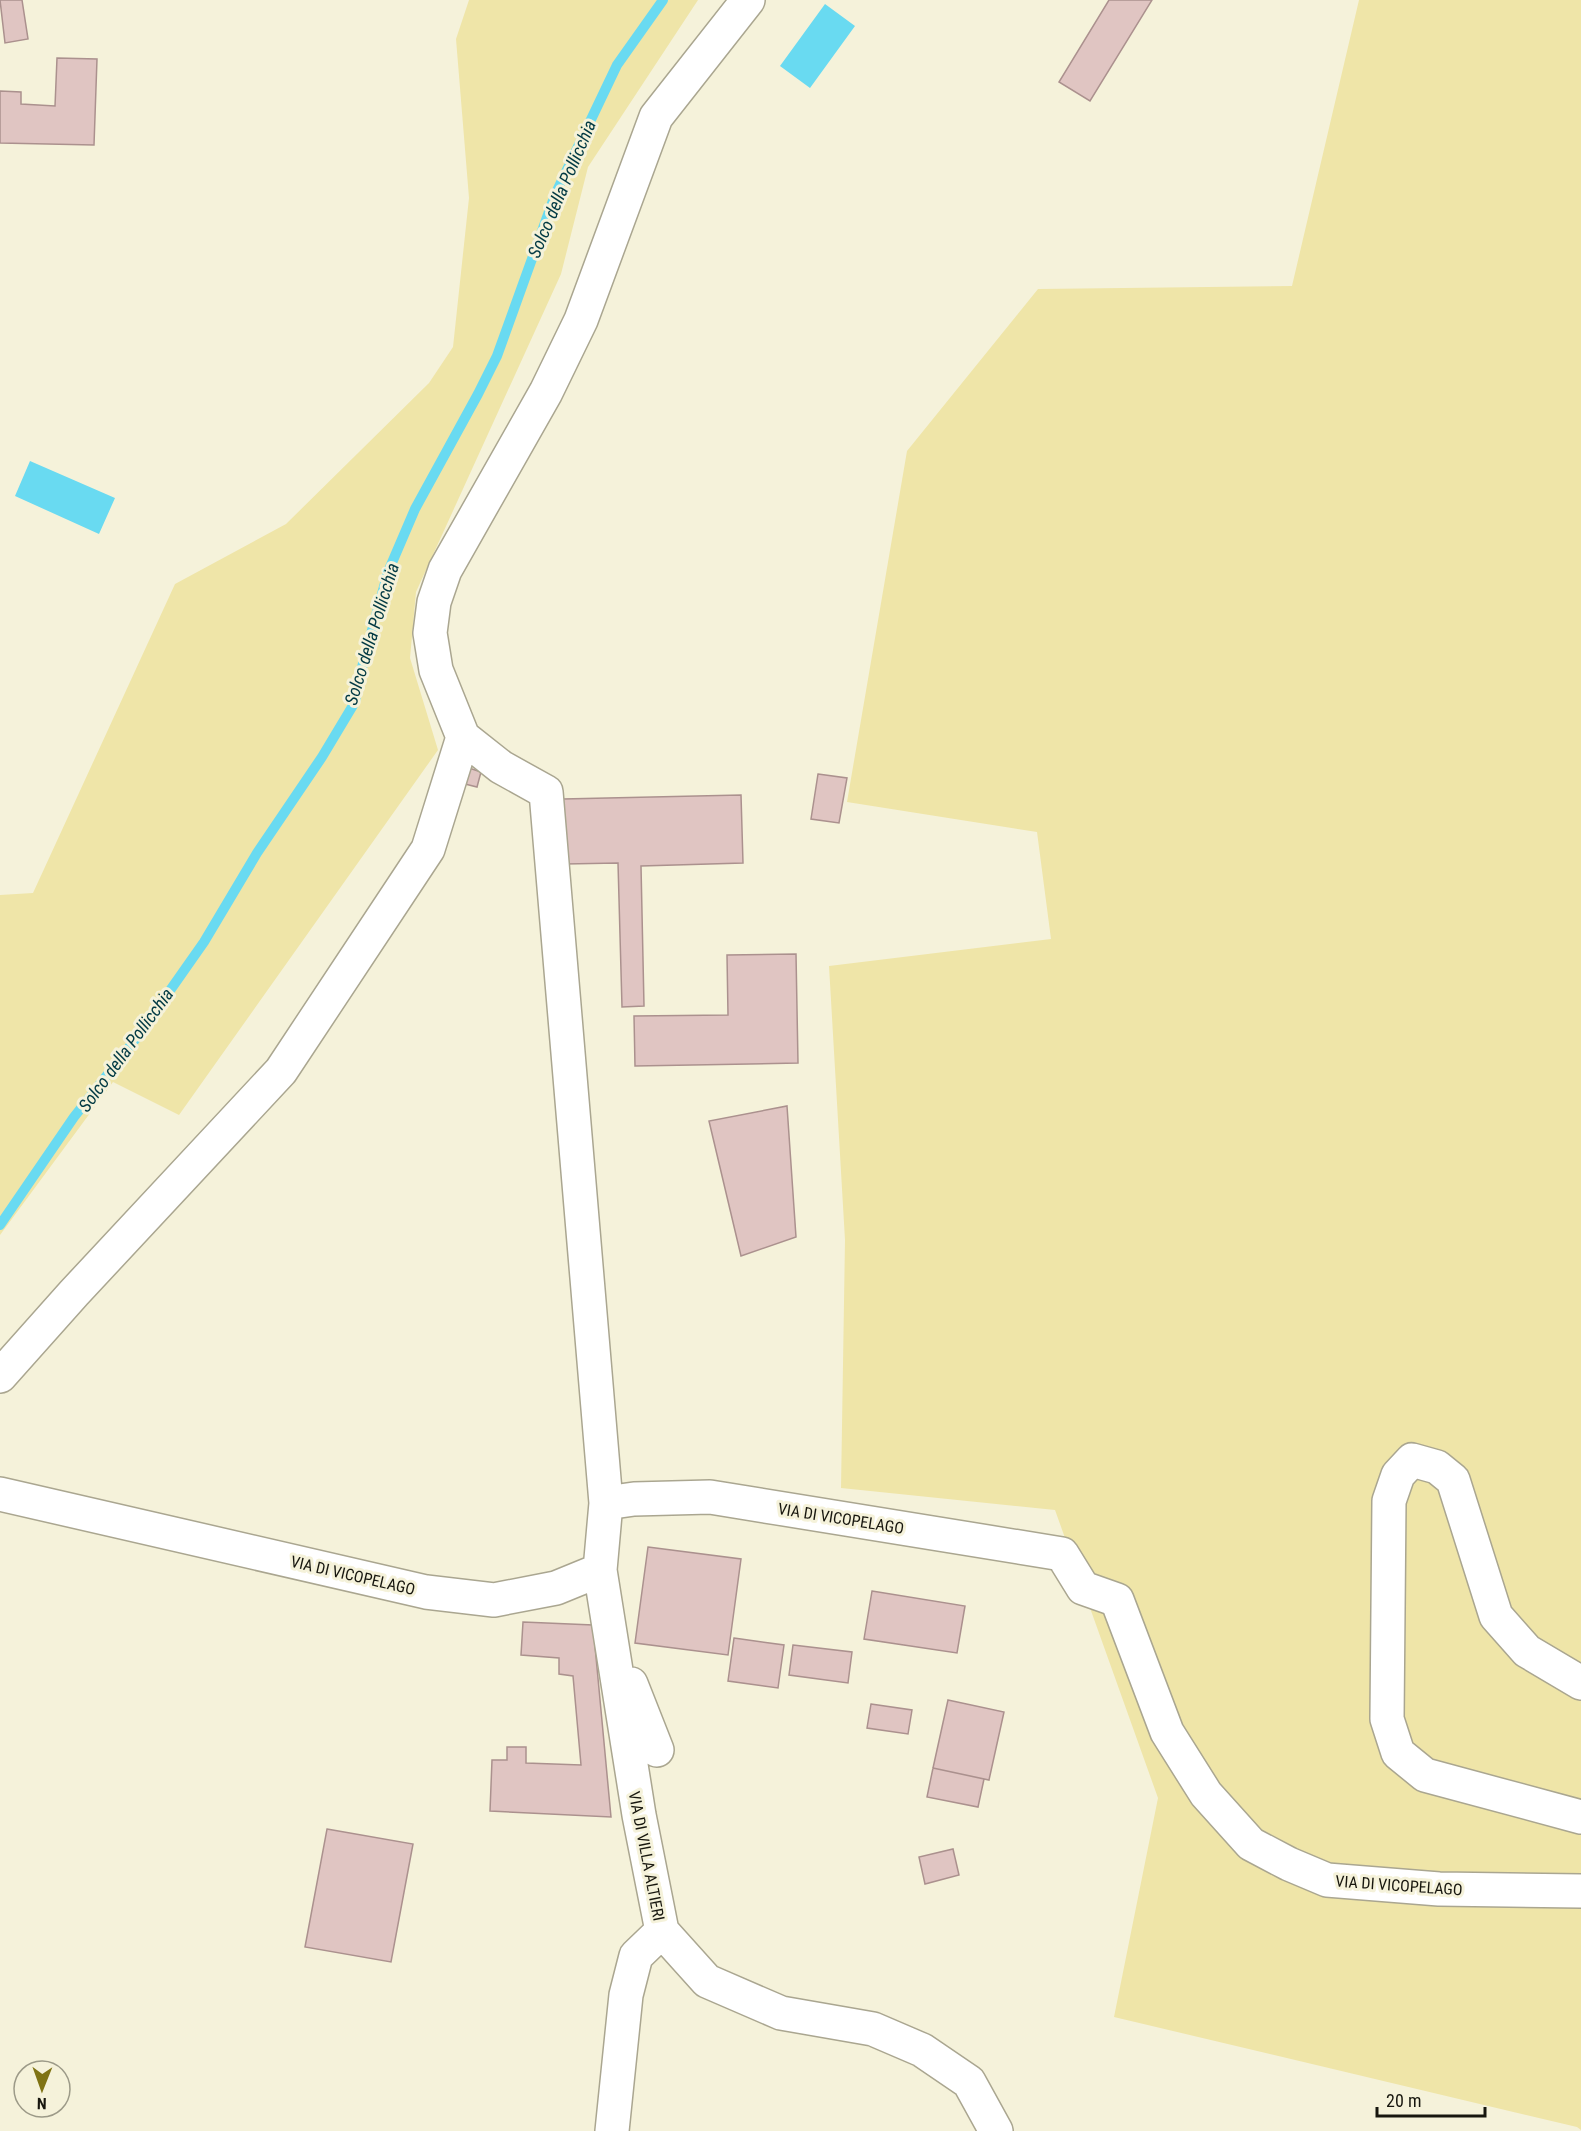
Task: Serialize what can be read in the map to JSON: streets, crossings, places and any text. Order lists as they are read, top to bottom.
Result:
{
  "streets": {
    "street": ["VIA DI VICOPELAGO", "VIA DI VILLA ALTIERI"]
  },
  "crossings": [
    ["VIA DI VICOPELAGO", "VIA DI VILLA ALTIERI"]
  ],
  "water": ["Solco della Pollicchia"],
  "scale_bar": "20 m",
  "north": "bottom"
}
